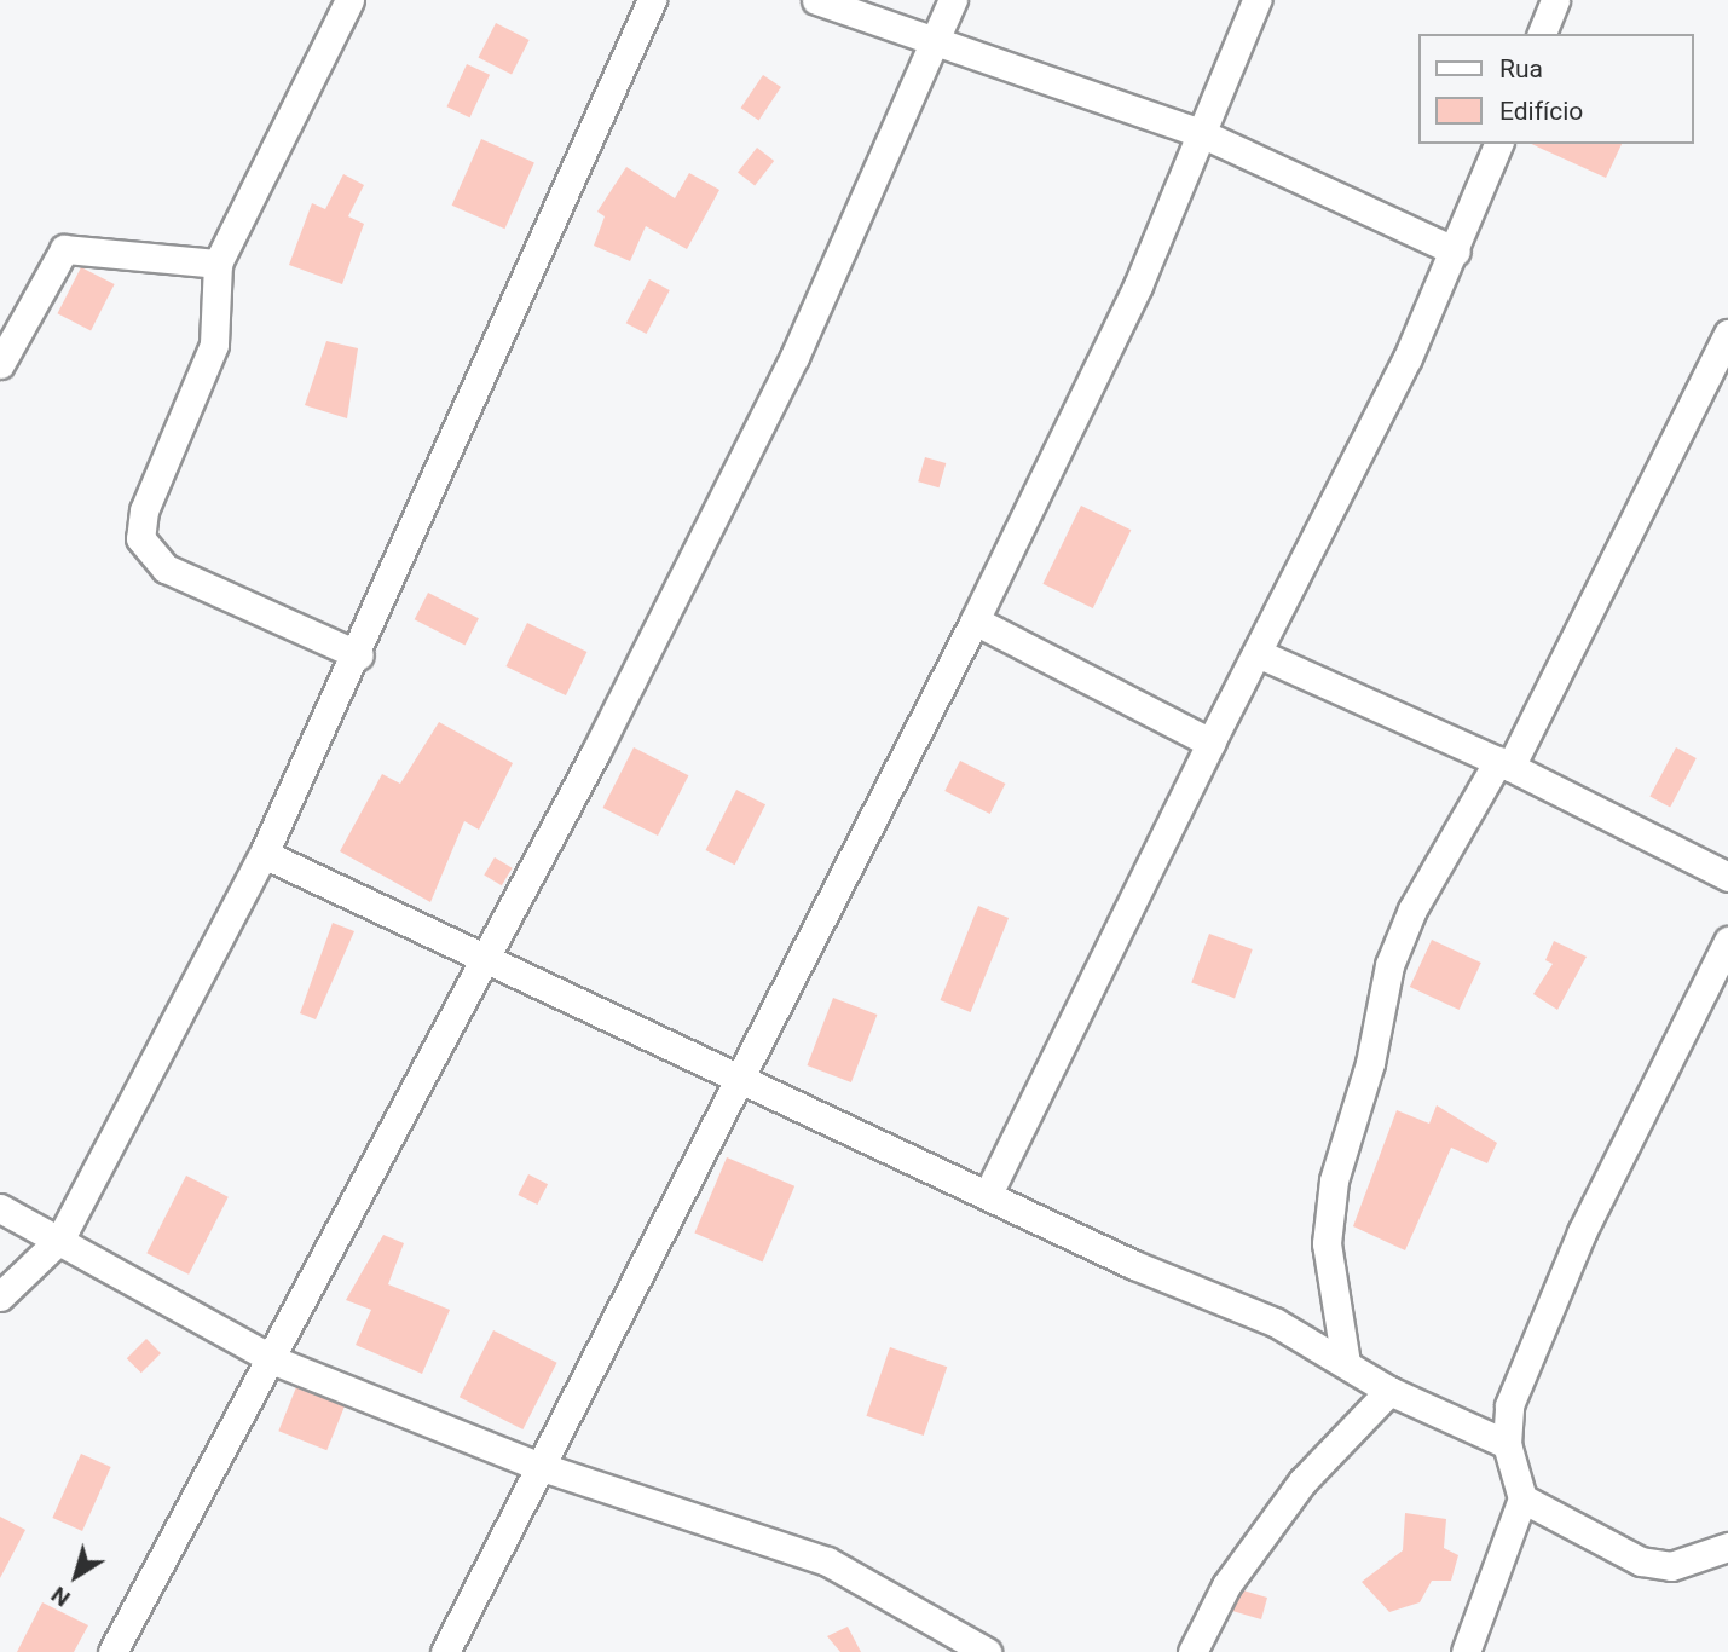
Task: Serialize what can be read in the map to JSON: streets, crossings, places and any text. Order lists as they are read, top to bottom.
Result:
{
  "legend": ["Rua", "Edifício"],
  "north": "bottom left"
}
